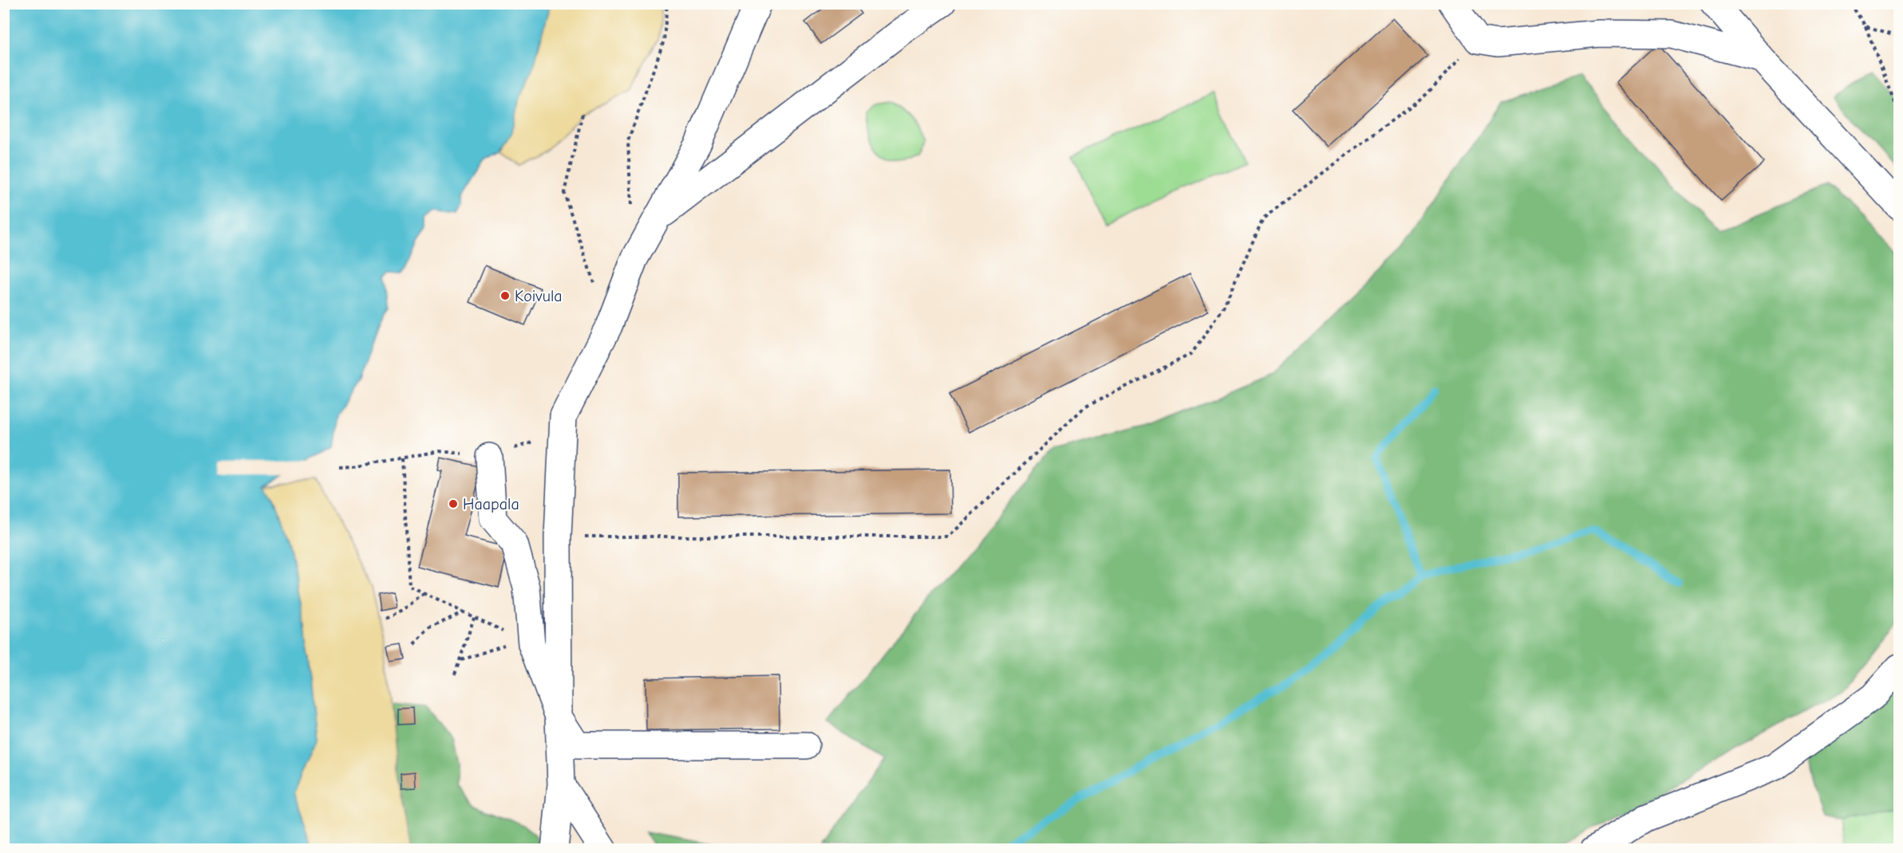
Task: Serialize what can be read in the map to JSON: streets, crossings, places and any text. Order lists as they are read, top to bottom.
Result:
{
  "places": ["Koivula", "Haapala"]
}
